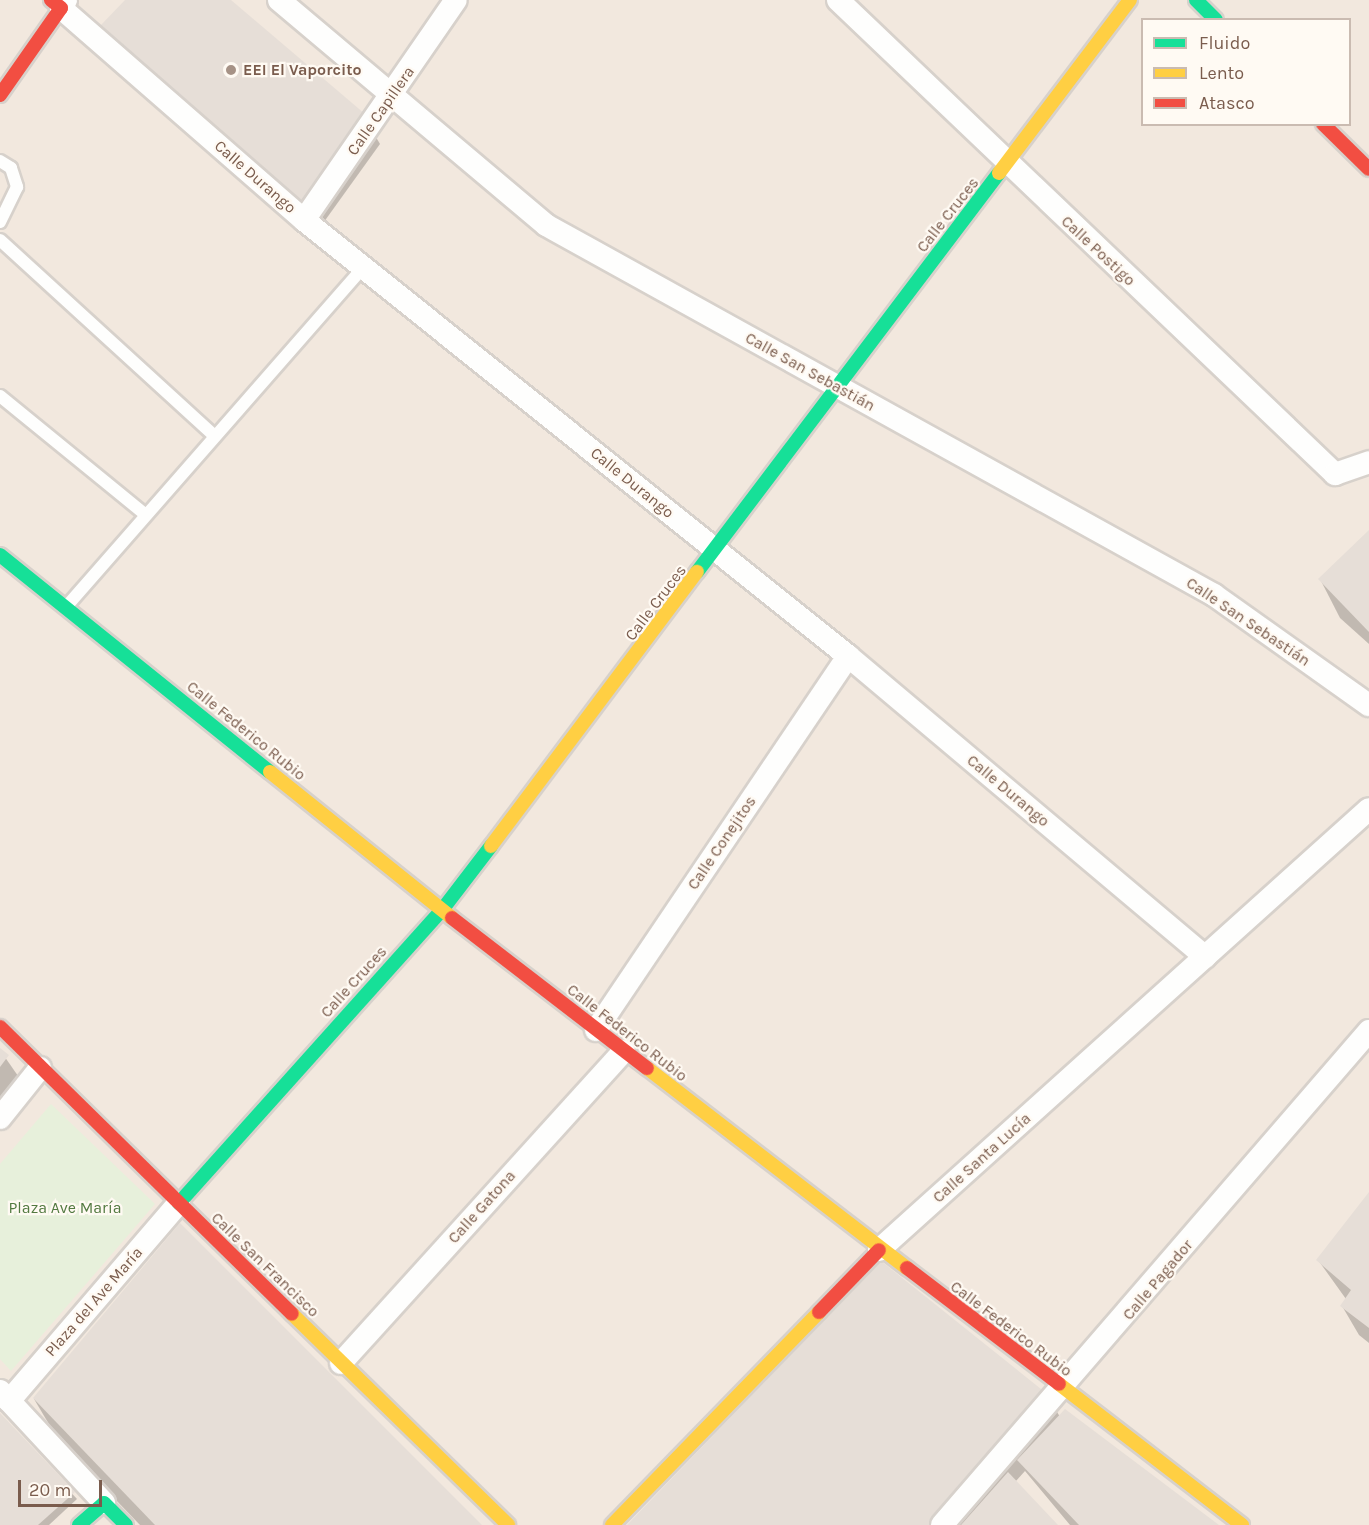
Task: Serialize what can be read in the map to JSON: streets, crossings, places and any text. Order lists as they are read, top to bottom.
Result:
{
  "streets": {
    "street": [
      "Calle Capillera",
      "Calle Durango",
      "Calle Cruces",
      "Calle Postigo",
      "Calle San Sebastián",
      "Calle Federico Rubio",
      "Calle Conejitos",
      "Calle Santa Lucía",
      "Calle Gatona",
      "Calle San Francisco",
      "Calle Pagador",
      "Plaza del Ave María"
    ]
  },
  "crossings": [
    ["Calle Capillera", "Calle Durango"],
    ["Calle Capillera", "Calle San Sebastián"],
    ["Calle Durango", "Calle Cruces"],
    ["Calle Durango", "Calle Conejitos"],
    ["Calle Durango", "Calle Santa Lucía"],
    ["Calle Cruces", "Calle Postigo"],
    ["Calle Cruces", "Calle San Sebastián"],
    ["Calle Cruces", "Calle Federico Rubio"],
    ["Calle Cruces", "Calle San Francisco"],
    ["Calle Cruces", "Plaza del Ave María"],
    ["Calle Federico Rubio", "Calle Conejitos"],
    ["Calle Federico Rubio", "Calle Santa Lucía"],
    ["Calle Federico Rubio", "Calle Gatona"],
    ["Calle Federico Rubio", "Calle Pagador"],
    ["Calle Gatona", "Calle San Francisco"],
    ["Calle San Francisco", "Plaza del Ave María"]
  ],
  "parks": ["Plaza Ave María"],
  "places": ["EEI El Vaporcito"],
  "legend": ["Fluido", "Lento", "Atasco"],
  "scale_bar": "20 m"
}
